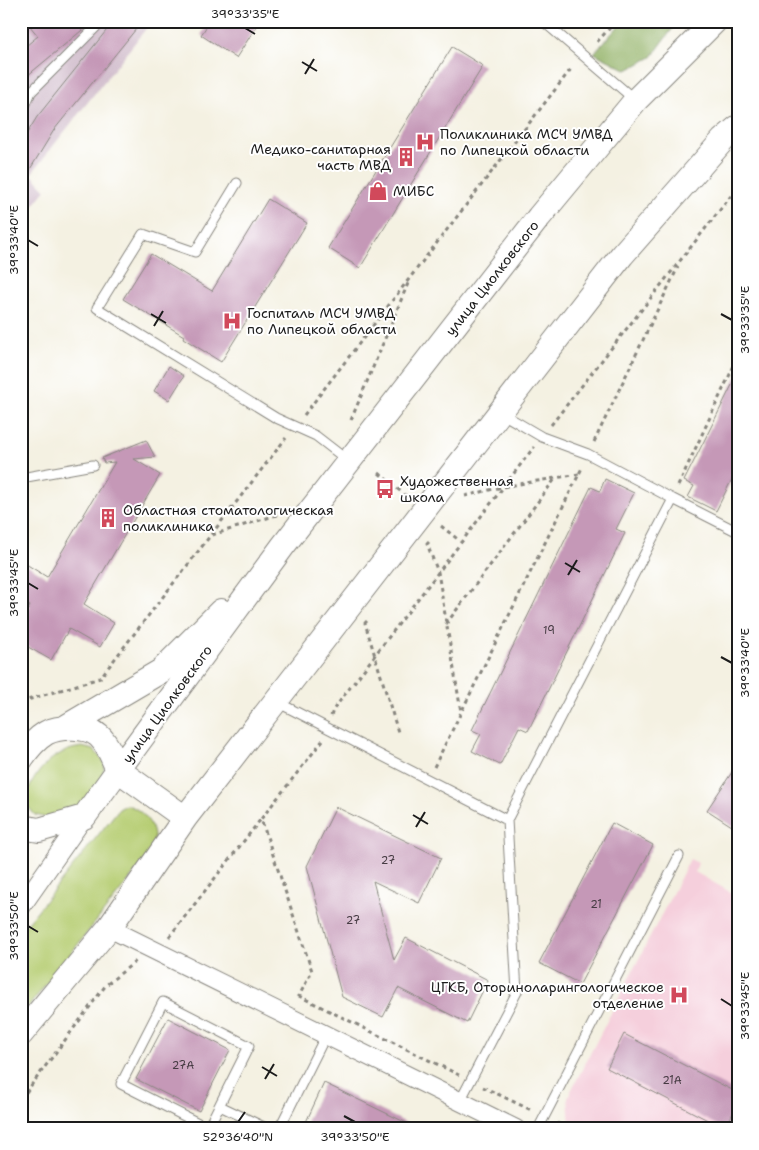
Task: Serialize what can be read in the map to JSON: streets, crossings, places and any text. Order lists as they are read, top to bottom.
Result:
{
  "streets": {
    "main road": ["улица Циолковского"]
  },
  "places": {
    "hospital": ["Поликлиника МСЧ УМВД по Липецкой области", "Госпиталь МСЧ УМВД по Липецкой области", "ЦГКБ, Оториноларингологическое отделение"],
    "building": ["Медико-санитарная часть МВД", "Областная стоматологическая поликлиника"],
    "shop": ["МИБС"],
    "bus stop": ["Художественная школа"]
  },
  "house_numbers": [
    "19",
    "27",
    "21",
    "27",
    "27А",
    "21А"
  ],
  "coordinates": [
    "39°33'35\"E",
    "39°33'40\"E",
    "39°33'45\"E",
    "39°33'50\"E",
    "52°36'40\"N"
  ]
}
